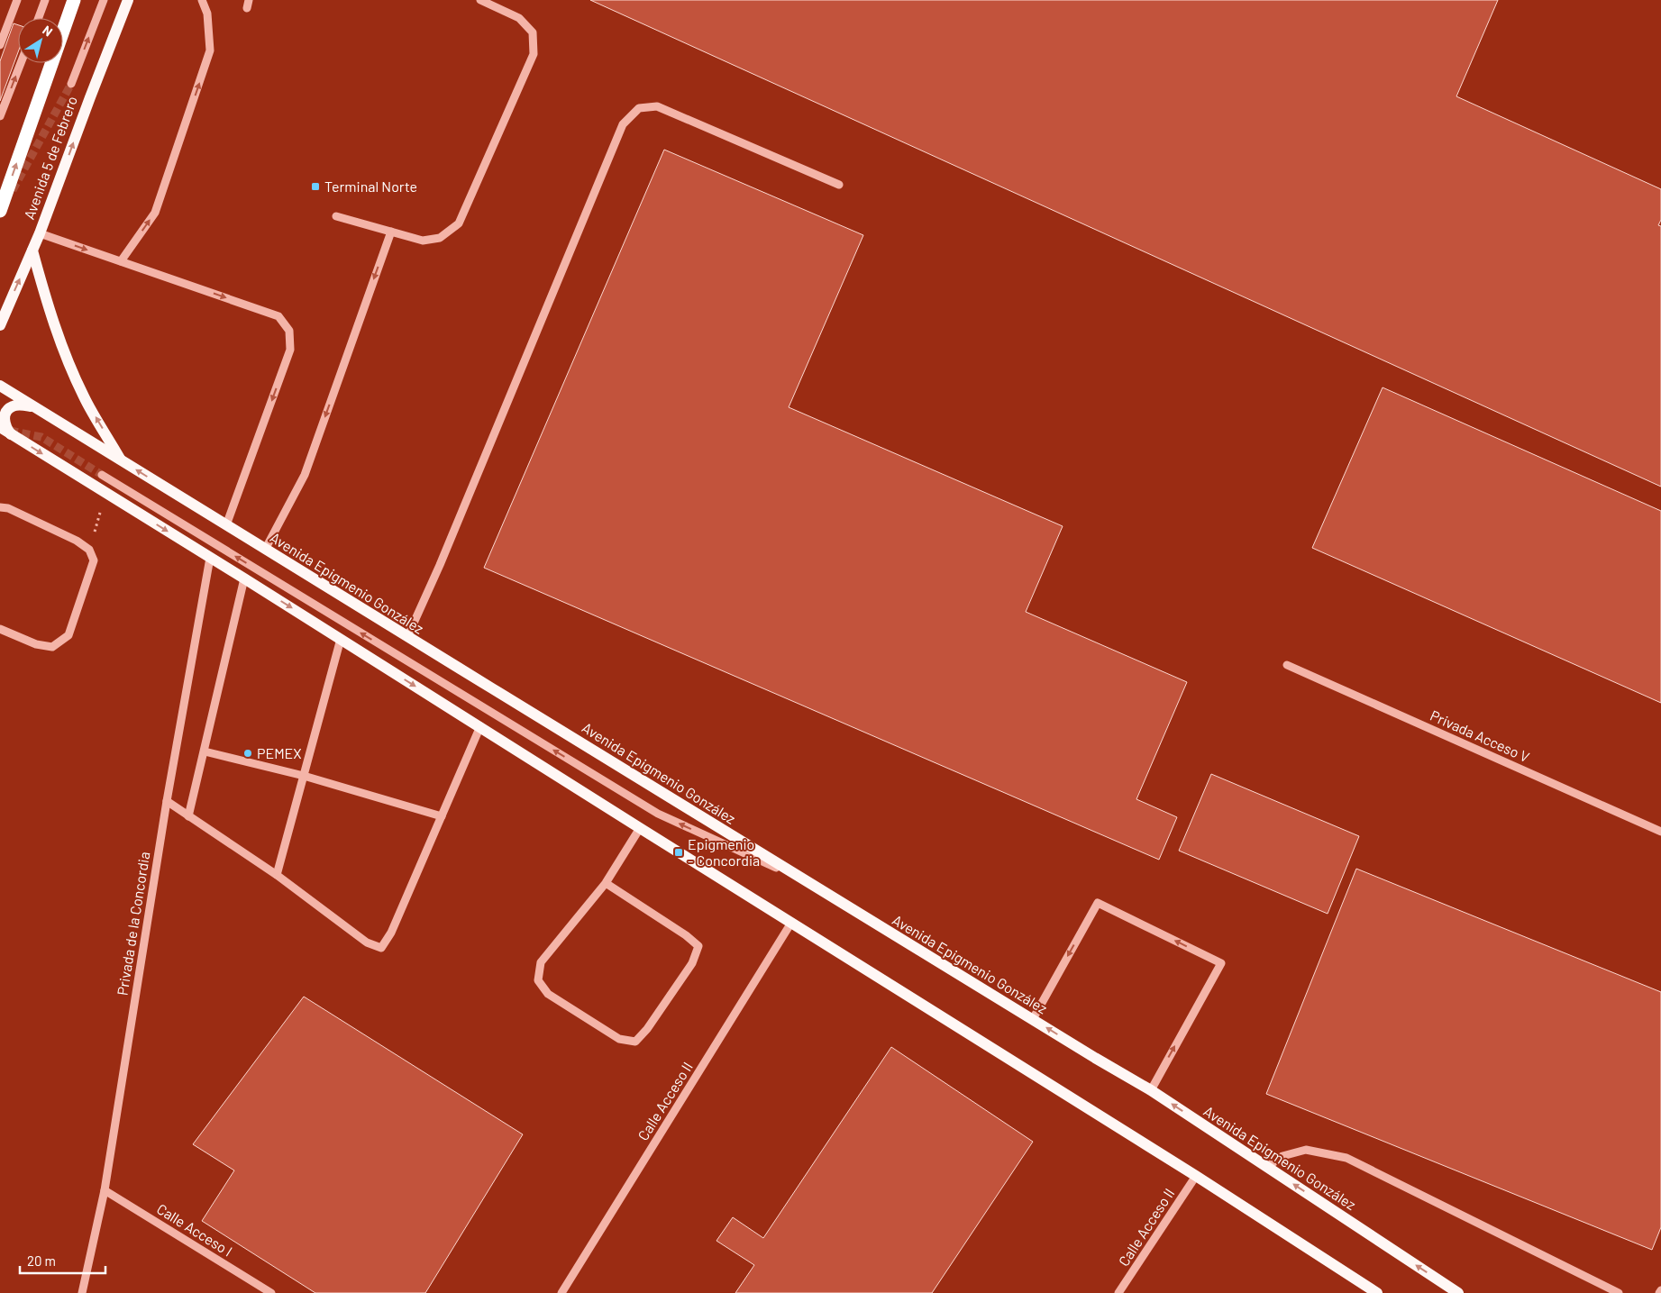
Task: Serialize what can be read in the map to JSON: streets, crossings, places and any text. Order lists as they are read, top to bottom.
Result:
{
  "streets": {
    "highway": ["Avenida 5 de Febrero"],
    "main road": ["Avenida Epigmenio González"],
    "street": [
      "Privada Acceso V",
      "Privada de la Concordia",
      "Calle Acceso II",
      "Calle Acceso I"
    ]
  },
  "crossings": [
    ["Privada de la Concordia", "Calle Acceso I"]
  ],
  "one_way": ["Avenida 5 de Febrero"],
  "places": {
    "transit": ["Terminal Norte", "Epigmenio - Concordia"],
    "other": ["PEMEX"]
  },
  "scale_bar": "20 m",
  "north": "top right"
}
